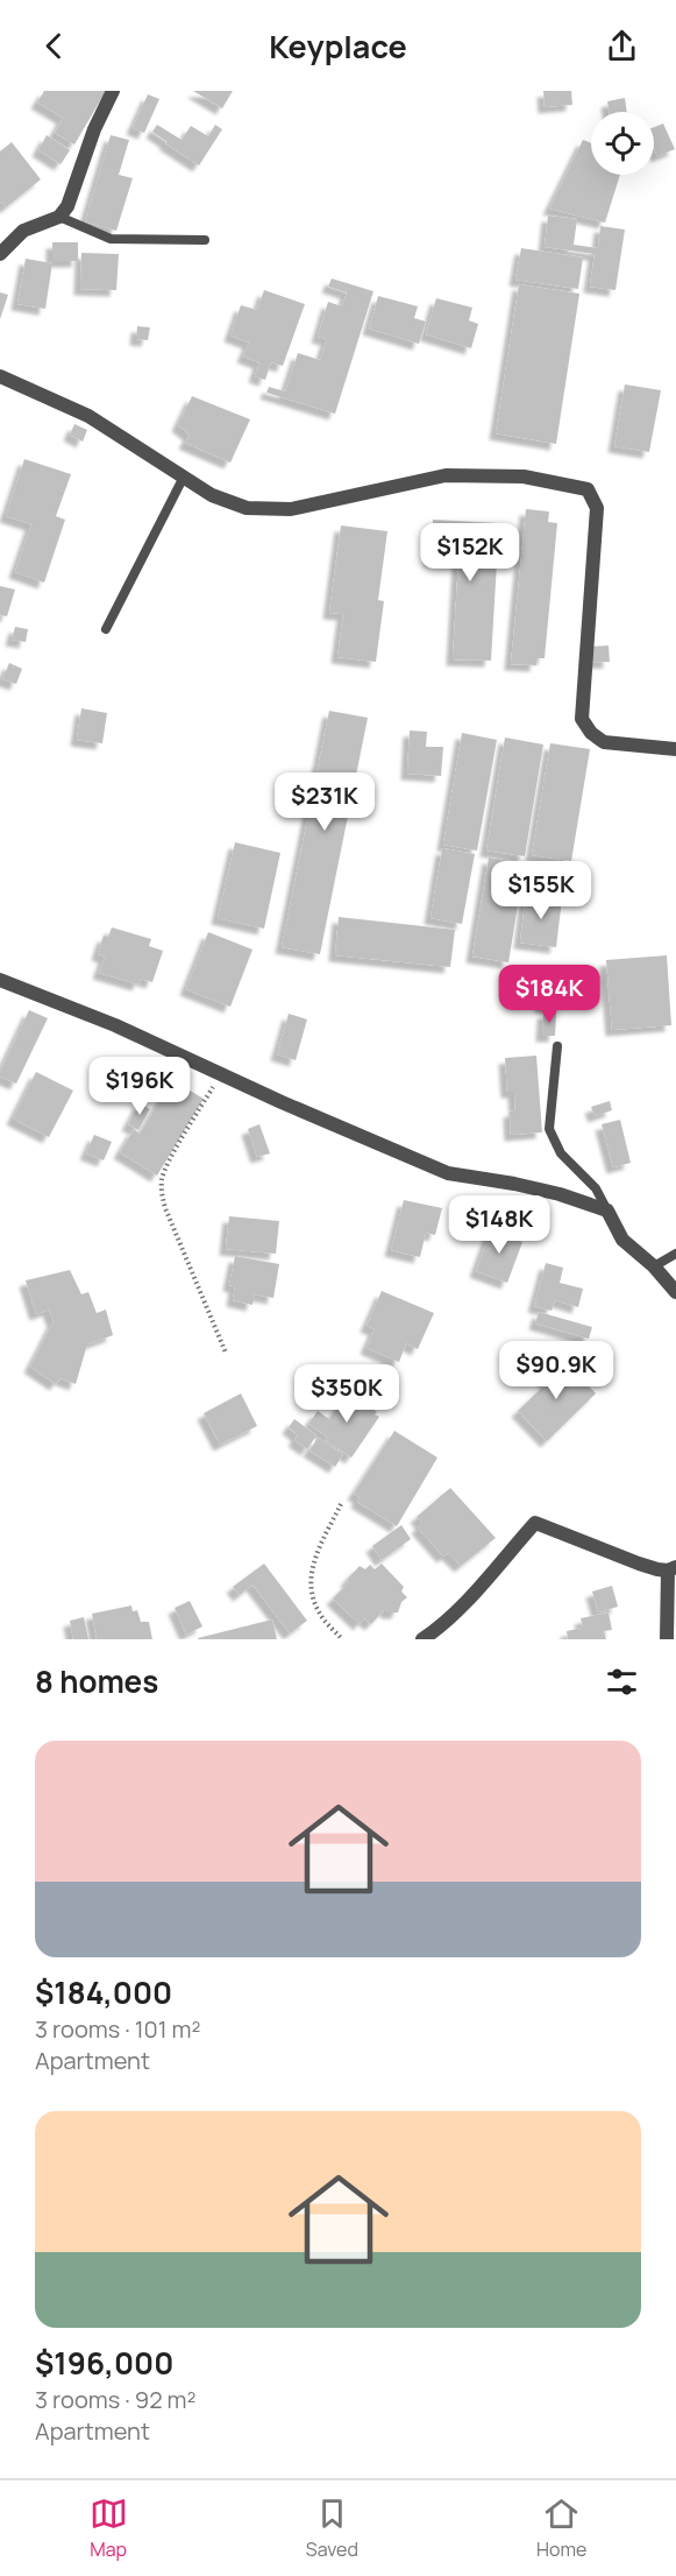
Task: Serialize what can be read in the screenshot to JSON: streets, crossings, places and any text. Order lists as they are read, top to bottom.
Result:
{
  "page": {
    "header": "Keyplace",
    "price": [
      "$152K",
      "$231K",
      "$155K",
      "$184K",
      "$196K",
      "$148K",
      "$90.9K",
      "$350K"
    ],
    "heading": "8 homes",
    "list": [
      {
        "name": "$184,000",
        "note": "3 rooms · 101 m² · Apartment"
      },
      {
        "name": "$196,000",
        "note": "3 rooms · 92 m² · Apartment"
      }
    ],
    "tabs": ["Map", "Saved", "Home"]
  }
}
